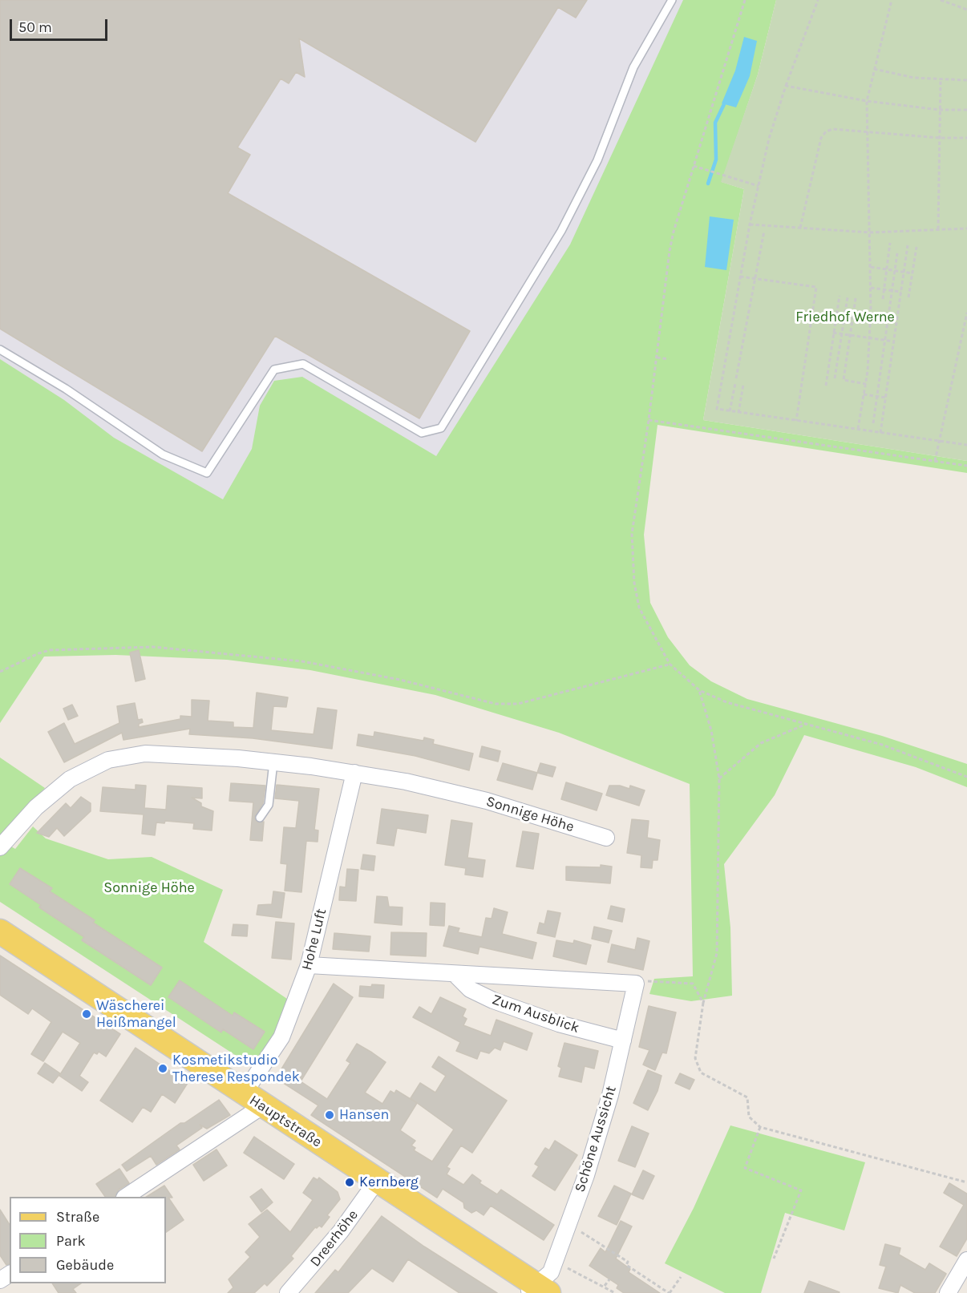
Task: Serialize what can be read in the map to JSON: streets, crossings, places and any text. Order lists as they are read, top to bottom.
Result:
{
  "streets": {
    "main road": ["Hauptstraße"],
    "street": [
      "Sonnige Höhe",
      "Hohe Luft",
      "Zum Ausblick",
      "Schöne Aussicht",
      "Dreerhöhe"
    ]
  },
  "crossings": [
    ["Sonnige Höhe", "Hohe Luft"],
    ["Hohe Luft", "Zum Ausblick"],
    ["Hohe Luft", "Hauptstraße"],
    ["Zum Ausblick", "Schöne Aussicht"],
    ["Hauptstraße", "Schöne Aussicht"],
    ["Hauptstraße", "Dreerhöhe"]
  ],
  "parks": ["Friedhof Werne", "Sonnige Höhe"],
  "places": [
    "Wäscherei Heißmangel",
    "Kosmetikstudio Therese Respondek",
    "Hansen",
    "Kernberg"
  ],
  "legend": ["Straße", "Park", "Gebäude"],
  "scale_bar": "50 m"
}
